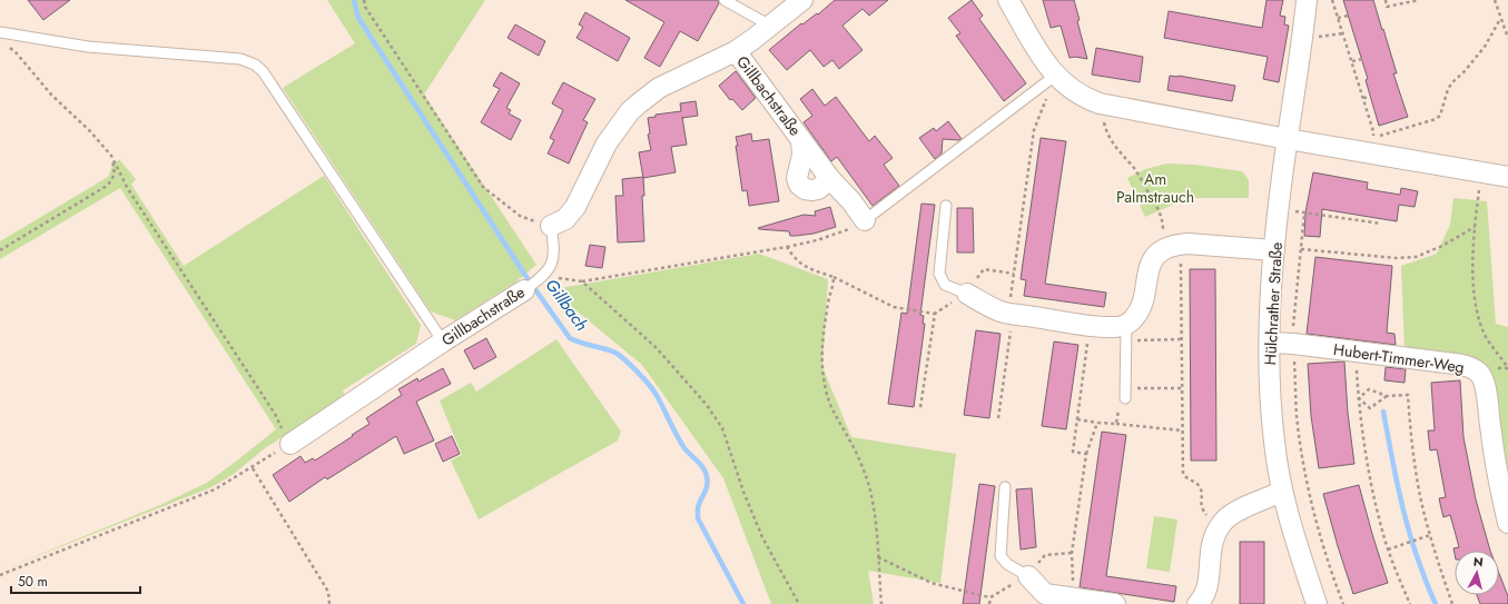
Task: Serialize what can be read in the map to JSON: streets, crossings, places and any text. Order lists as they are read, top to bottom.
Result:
{
  "streets": {
    "street": ["Gillbachstraße", "Hülchrather Straße", "Hubert-Timmer-Weg"]
  },
  "crossings": [
    ["Hülchrather Straße", "Hubert-Timmer-Weg"]
  ],
  "water": ["Gillbach"],
  "parks": ["Am Palmstrauch"],
  "scale_bar": "50 m",
  "north": "top"
}
